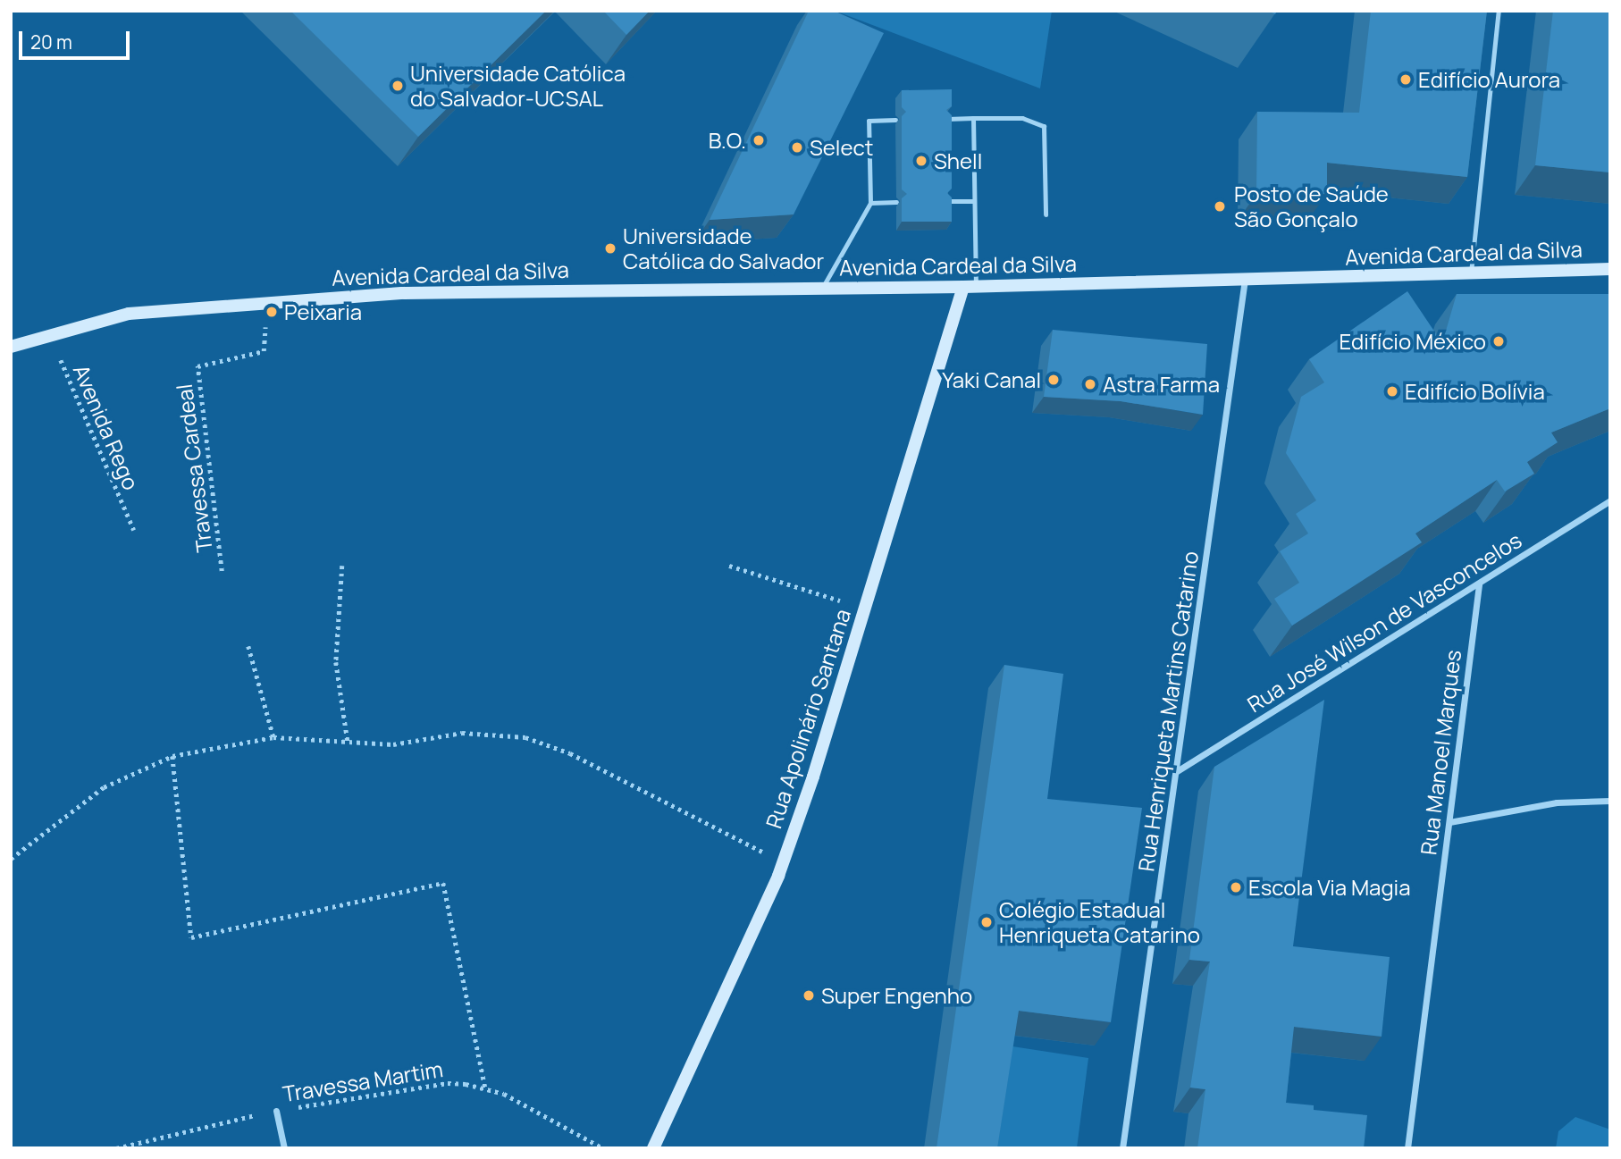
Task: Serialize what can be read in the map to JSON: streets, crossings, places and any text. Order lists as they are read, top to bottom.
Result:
{
  "streets": {
    "main road": ["Avenida Cardeal da Silva", "Rua Apolinário Santana"],
    "street": ["Rua José Wilson de Vasconcelos", "Rua Henriqueta Martins Catarino", "Rua Manoel Marques"],
    "path": ["Avenida Rego", "Travessa Cardeal", "Travessa Martim"]
  },
  "crossings": [
    ["Avenida Cardeal da Silva", "Avenida Rego"],
    ["Avenida Cardeal da Silva", "Travessa Cardeal"],
    ["Avenida Cardeal da Silva", "Rua Henriqueta Martins Catarino"],
    ["Avenida Cardeal da Silva", "Rua Apolinário Santana"],
    ["Rua José Wilson de Vasconcelos", "Rua Henriqueta Martins Catarino"],
    ["Rua José Wilson de Vasconcelos", "Rua Manoel Marques"]
  ],
  "places": [
    "Edifício Aurora",
    "Universidade Católica do Salvador-UCSAL",
    "B.O.",
    "Select",
    "Shell",
    "Posto de Saúde São Gonçalo",
    "Universidade Católica do Salvador",
    "Peixaria",
    "Edifício México",
    "Yaki Canal",
    "Astra Farma",
    "Edifício Bolívia",
    "Escola Via Magia",
    "Colégio Estadual Henriqueta Catarino",
    "Super Engenho"
  ],
  "scale_bar": "20 m"
}
